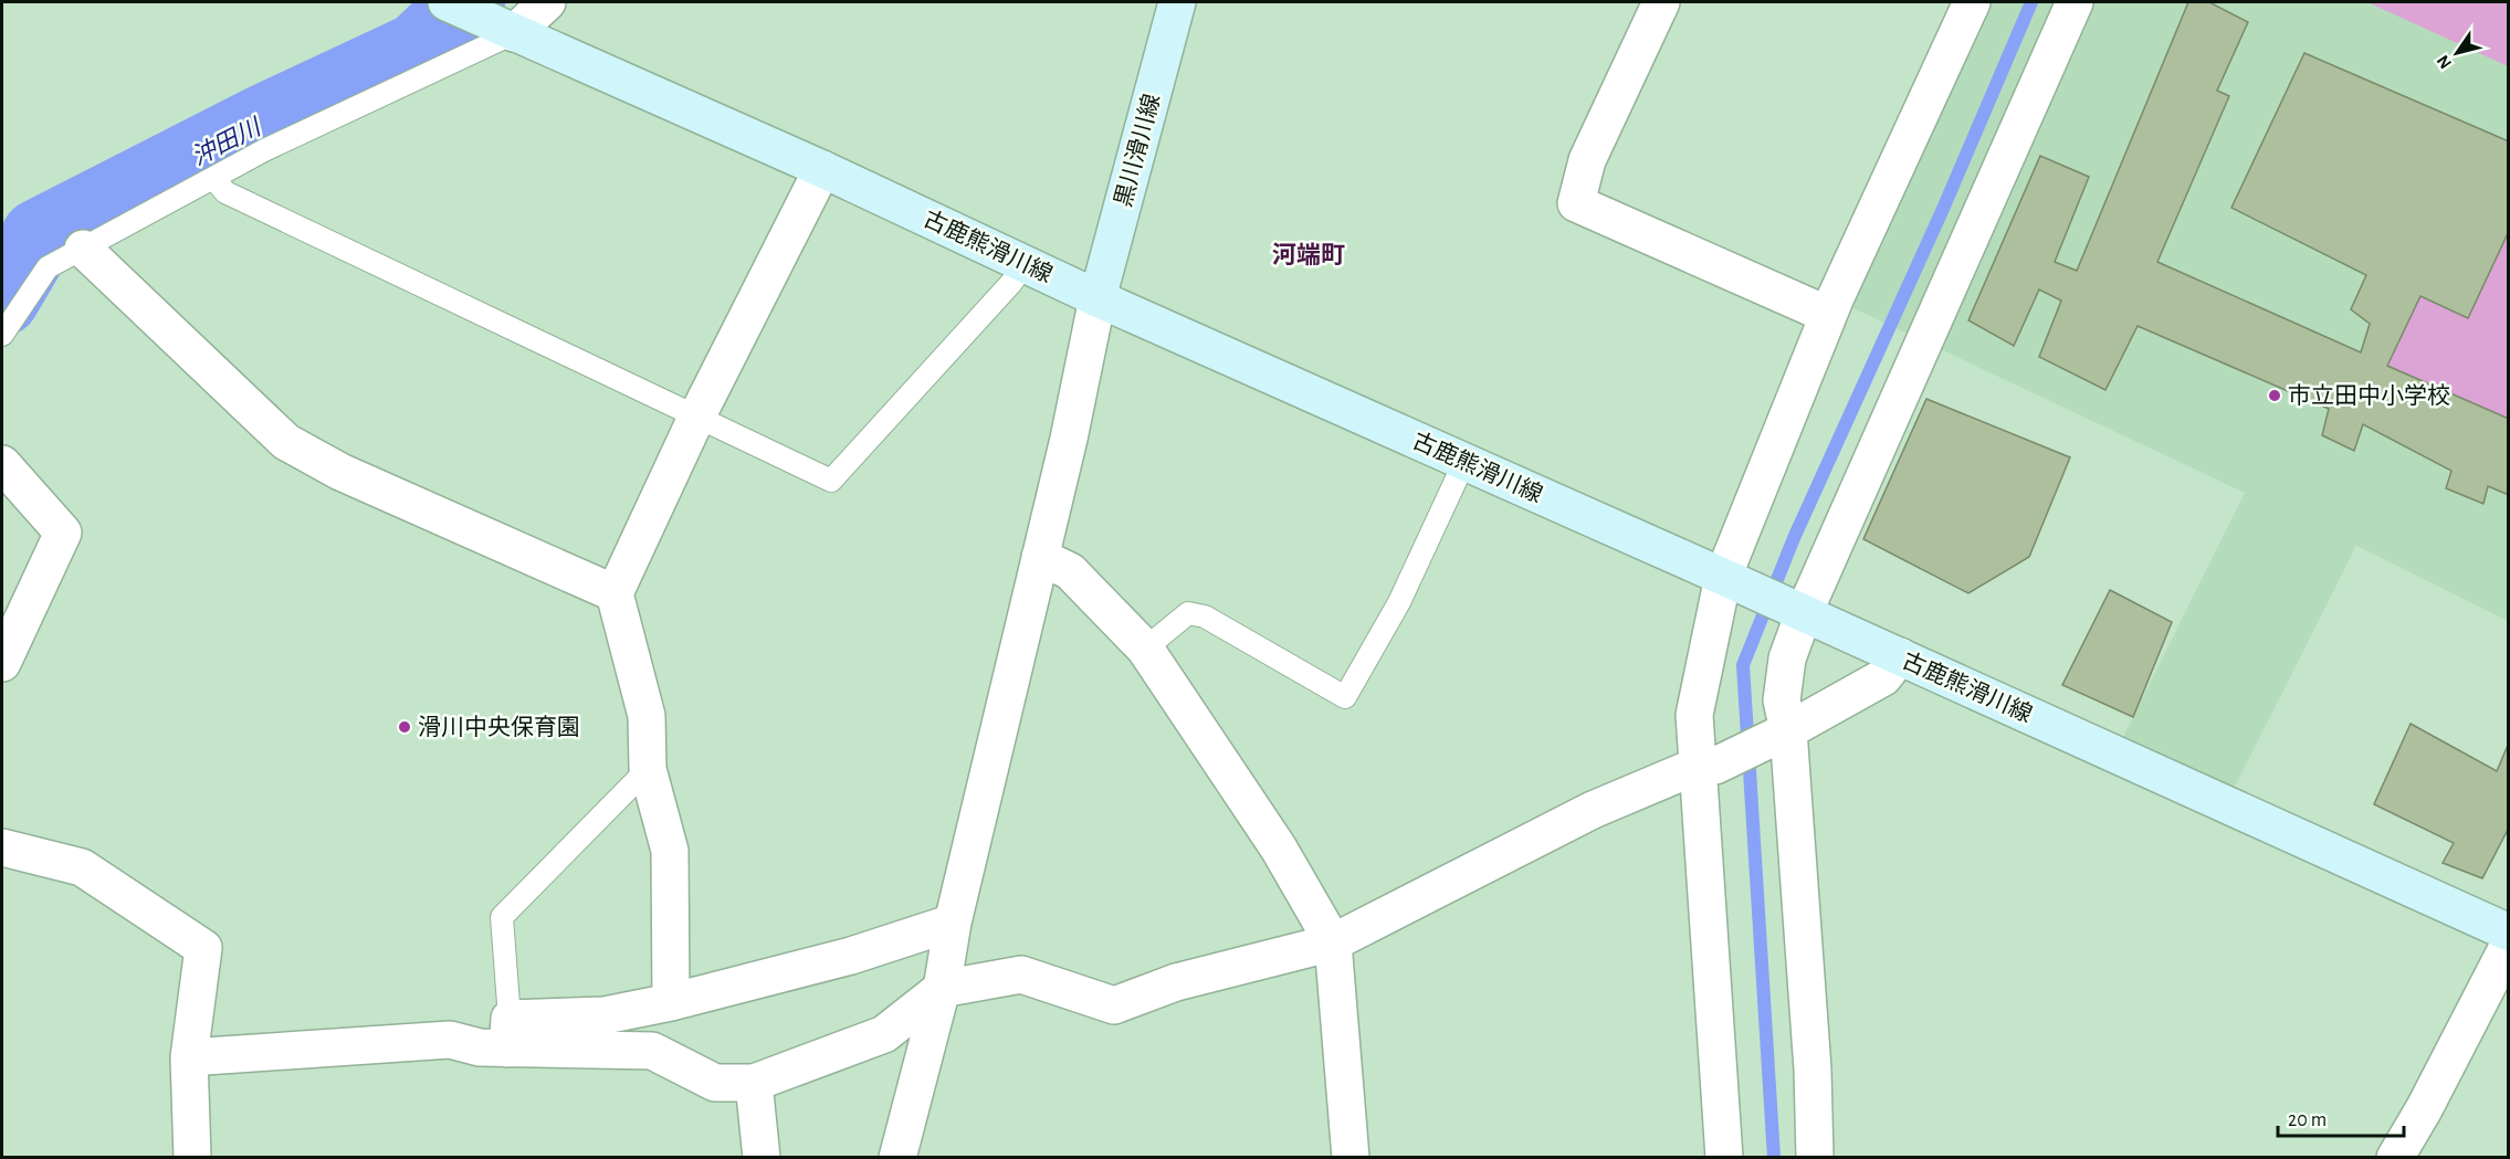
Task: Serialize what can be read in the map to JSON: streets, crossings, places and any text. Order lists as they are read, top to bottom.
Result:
{
  "streets": {
    "main road": ["黒川滑川線", "古鹿熊滑川線"]
  },
  "crossings": [
    ["黒川滑川線", "古鹿熊滑川線"]
  ],
  "districts": ["河端町"],
  "water": ["沖田川"],
  "places": ["市立田中小学校", "滑川中央保育園"],
  "scale_bar": "20 m",
  "north": "bottom left"
}
